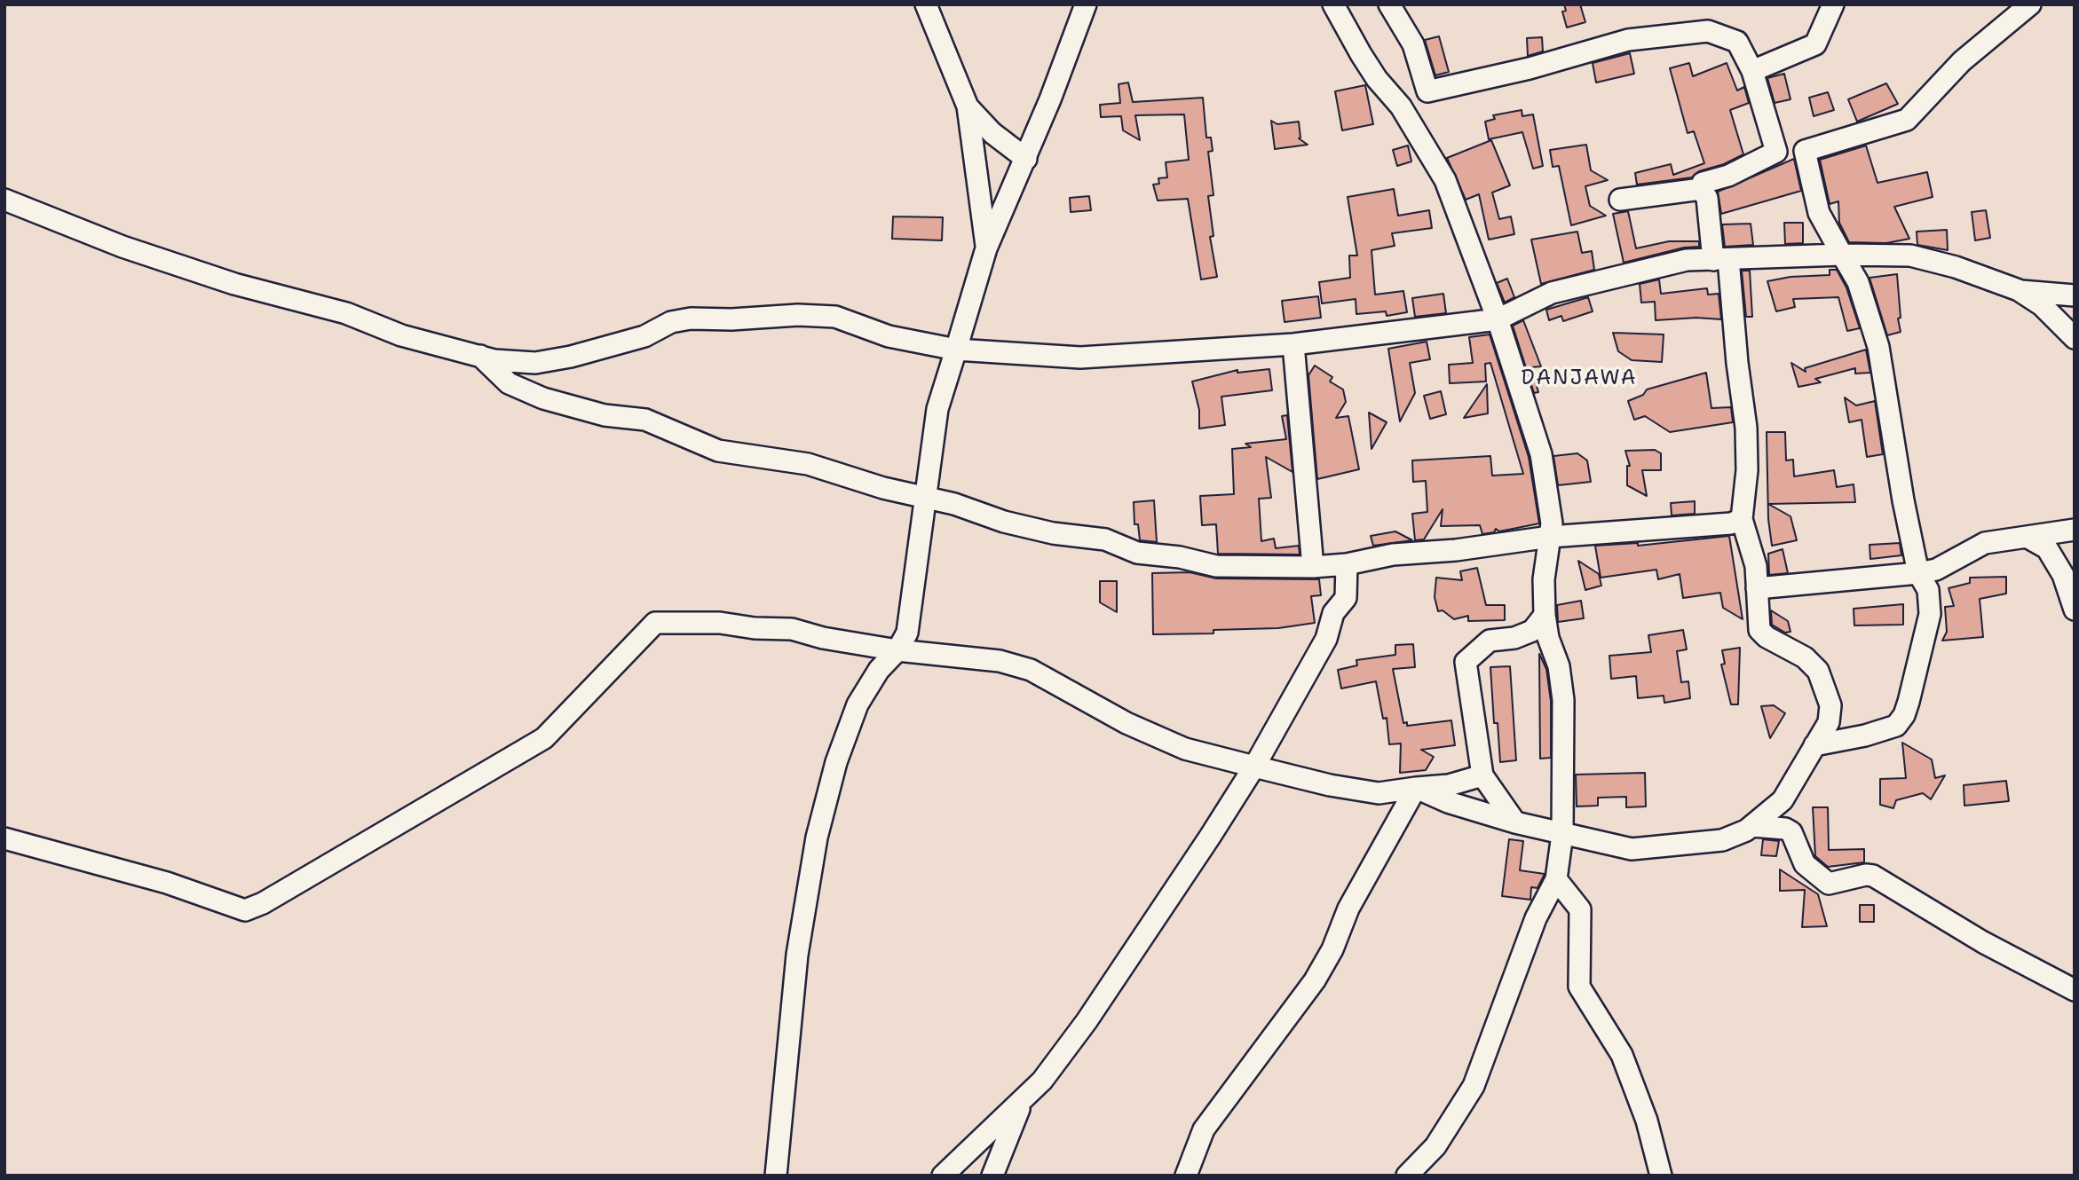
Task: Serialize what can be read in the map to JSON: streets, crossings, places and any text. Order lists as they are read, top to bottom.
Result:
{
  "districts": ["DANJAWA"]
}
